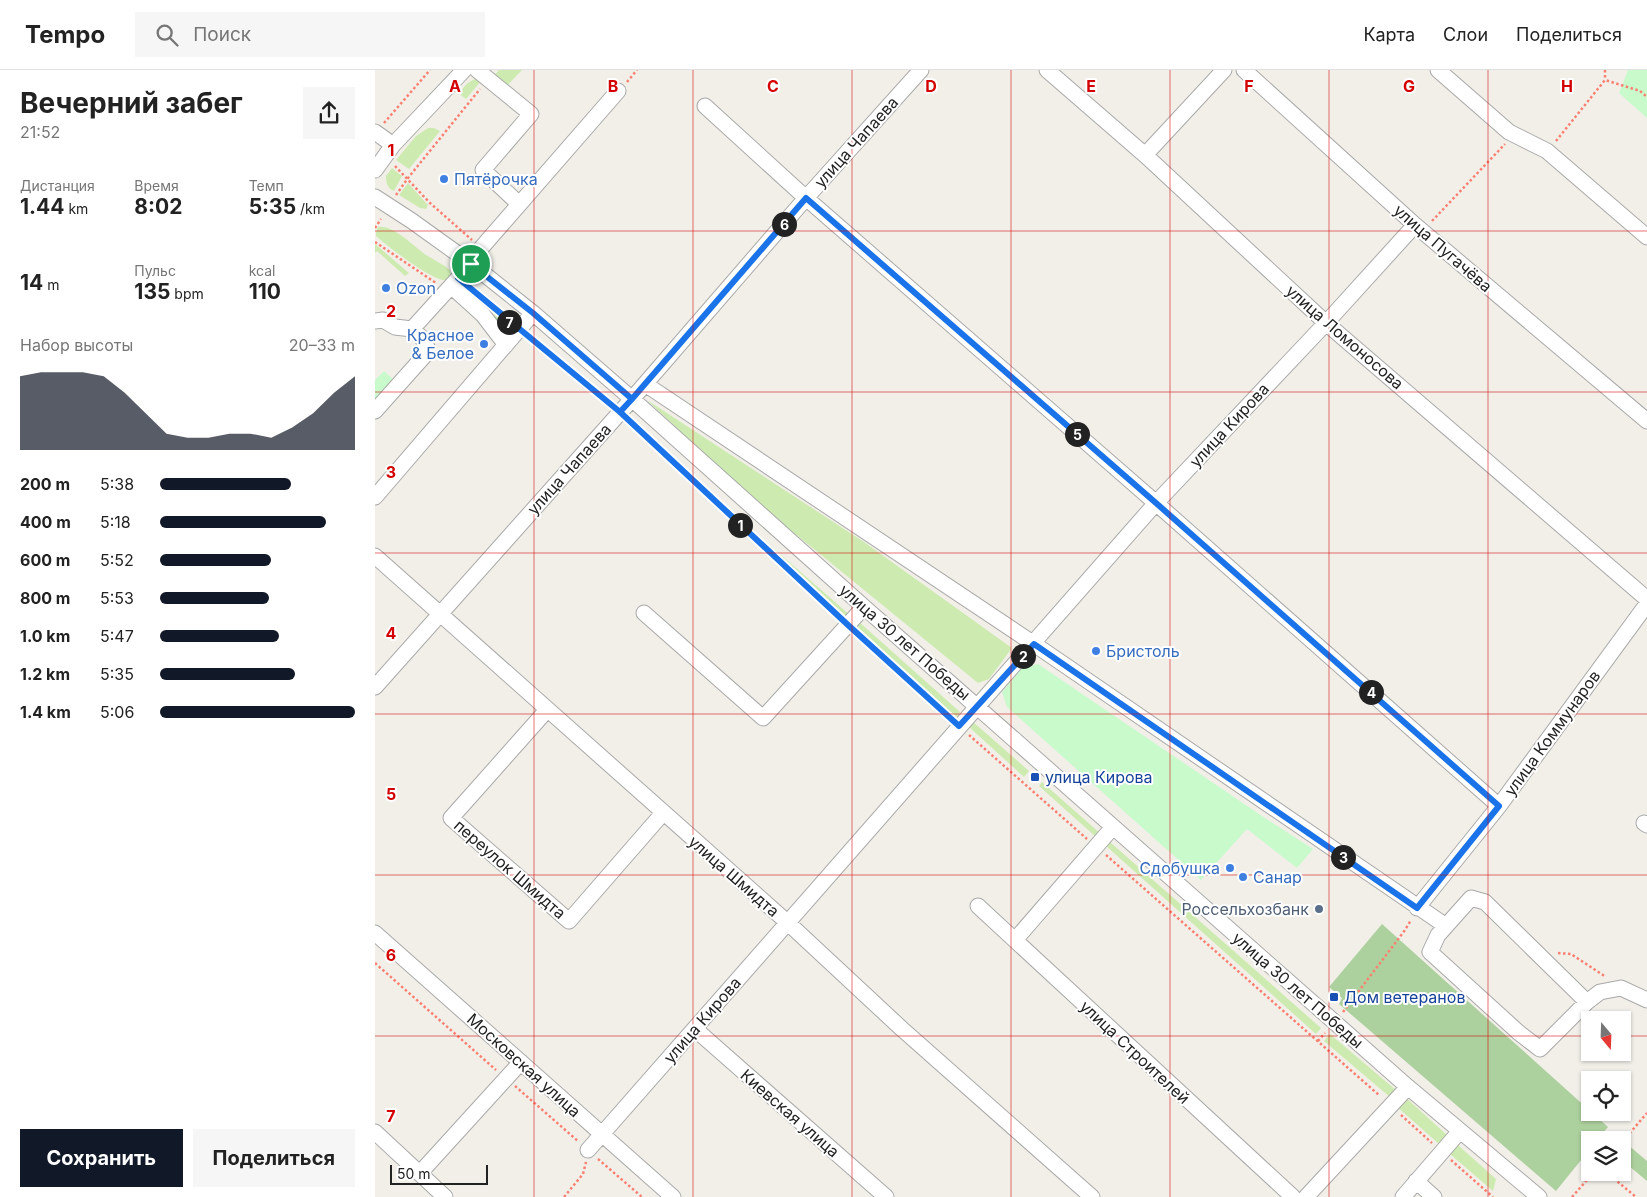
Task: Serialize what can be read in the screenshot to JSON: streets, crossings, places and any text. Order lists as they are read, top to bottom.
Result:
{
  "streets": {
    "street": [
      "улица Чапаева",
      "улица Пугачёва",
      "улица Ломоносова",
      "улица Кирова",
      "улица 30 лет Победы",
      "улица Коммунаров",
      "переулок Шмидта",
      "улица Шмидта",
      "улица Строителей",
      "Московская улица",
      "Киевская улица"
    ]
  },
  "crossings": [
    ["улица Чапаева", "улица 30 лет Победы"],
    ["улица Чапаева", "улица Шмидта"],
    ["улица Пугачёва", "улица Кирова"],
    ["улица Ломоносова", "улица Кирова"],
    ["улица Кирова", "улица 30 лет Победы"],
    ["улица Кирова", "улица Шмидта"],
    ["улица Кирова", "Московская улица"],
    ["улица Кирова", "Киевская улица"],
    ["переулок Шмидта", "улица Шмидта"]
  ],
  "places": {
    "other": [
      "Пятёрочка",
      "Ozon",
      "Красное & Белое",
      "Бристоль",
      "Сдобушка",
      "Санар",
      "Россельхозбанк"
    ],
    "transit": ["улица Кирова", "Дом ветеранов"]
  },
  "scale_bar": "50 m",
  "north": "bottom",
  "page": {
    "header": "Tempo",
    "search": "Поиск",
    "nav": ["Карта", "Слои", "Поделиться"],
    "heading": ["Вечерний забег", "21:52"],
    "stats": [
      ["Дистанция", "1.44 km"],
      ["Время", "8:02"],
      ["Темп", "5:35 /km"],
      ["14 m"],
      ["Пульс", "135 bpm"],
      ["kcal", "110"]
    ],
    "pins": [
      "6",
      "7",
      "5",
      "1",
      "2",
      "4",
      "3"
    ],
    "chart": ["Набор высоты", "20–33 m"],
    "list": [
      {
        "name": "200 m",
        "note": "5:38"
      },
      {
        "name": "400 m",
        "note": "5:18"
      },
      {
        "name": "600 m",
        "note": "5:52"
      },
      {
        "name": "800 m",
        "note": "5:53"
      },
      {
        "name": "1.0 km",
        "note": "5:47"
      },
      {
        "name": "1.2 km",
        "note": "5:35"
      },
      {
        "name": "1.4 km",
        "note": "5:06"
      }
    ],
    "buttons": ["Сохранить", "Поделиться"],
    "scale": "50 m"
  },
  "grid": {
    "columns": [
      "A",
      "B",
      "C",
      "D",
      "E",
      "F",
      "G",
      "H"
    ],
    "rows": [
      "1",
      "2",
      "3",
      "4",
      "5",
      "6",
      "7"
    ]
  }
}
